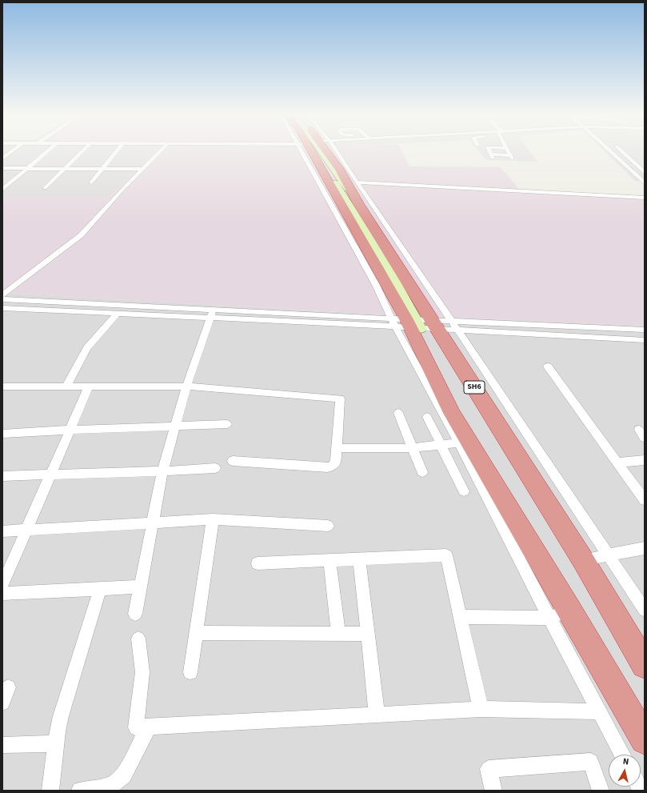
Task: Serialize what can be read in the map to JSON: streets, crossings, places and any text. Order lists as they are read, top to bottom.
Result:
{
  "streets": {
    "highway": ["SH6"]
  },
  "north": "top"
}
